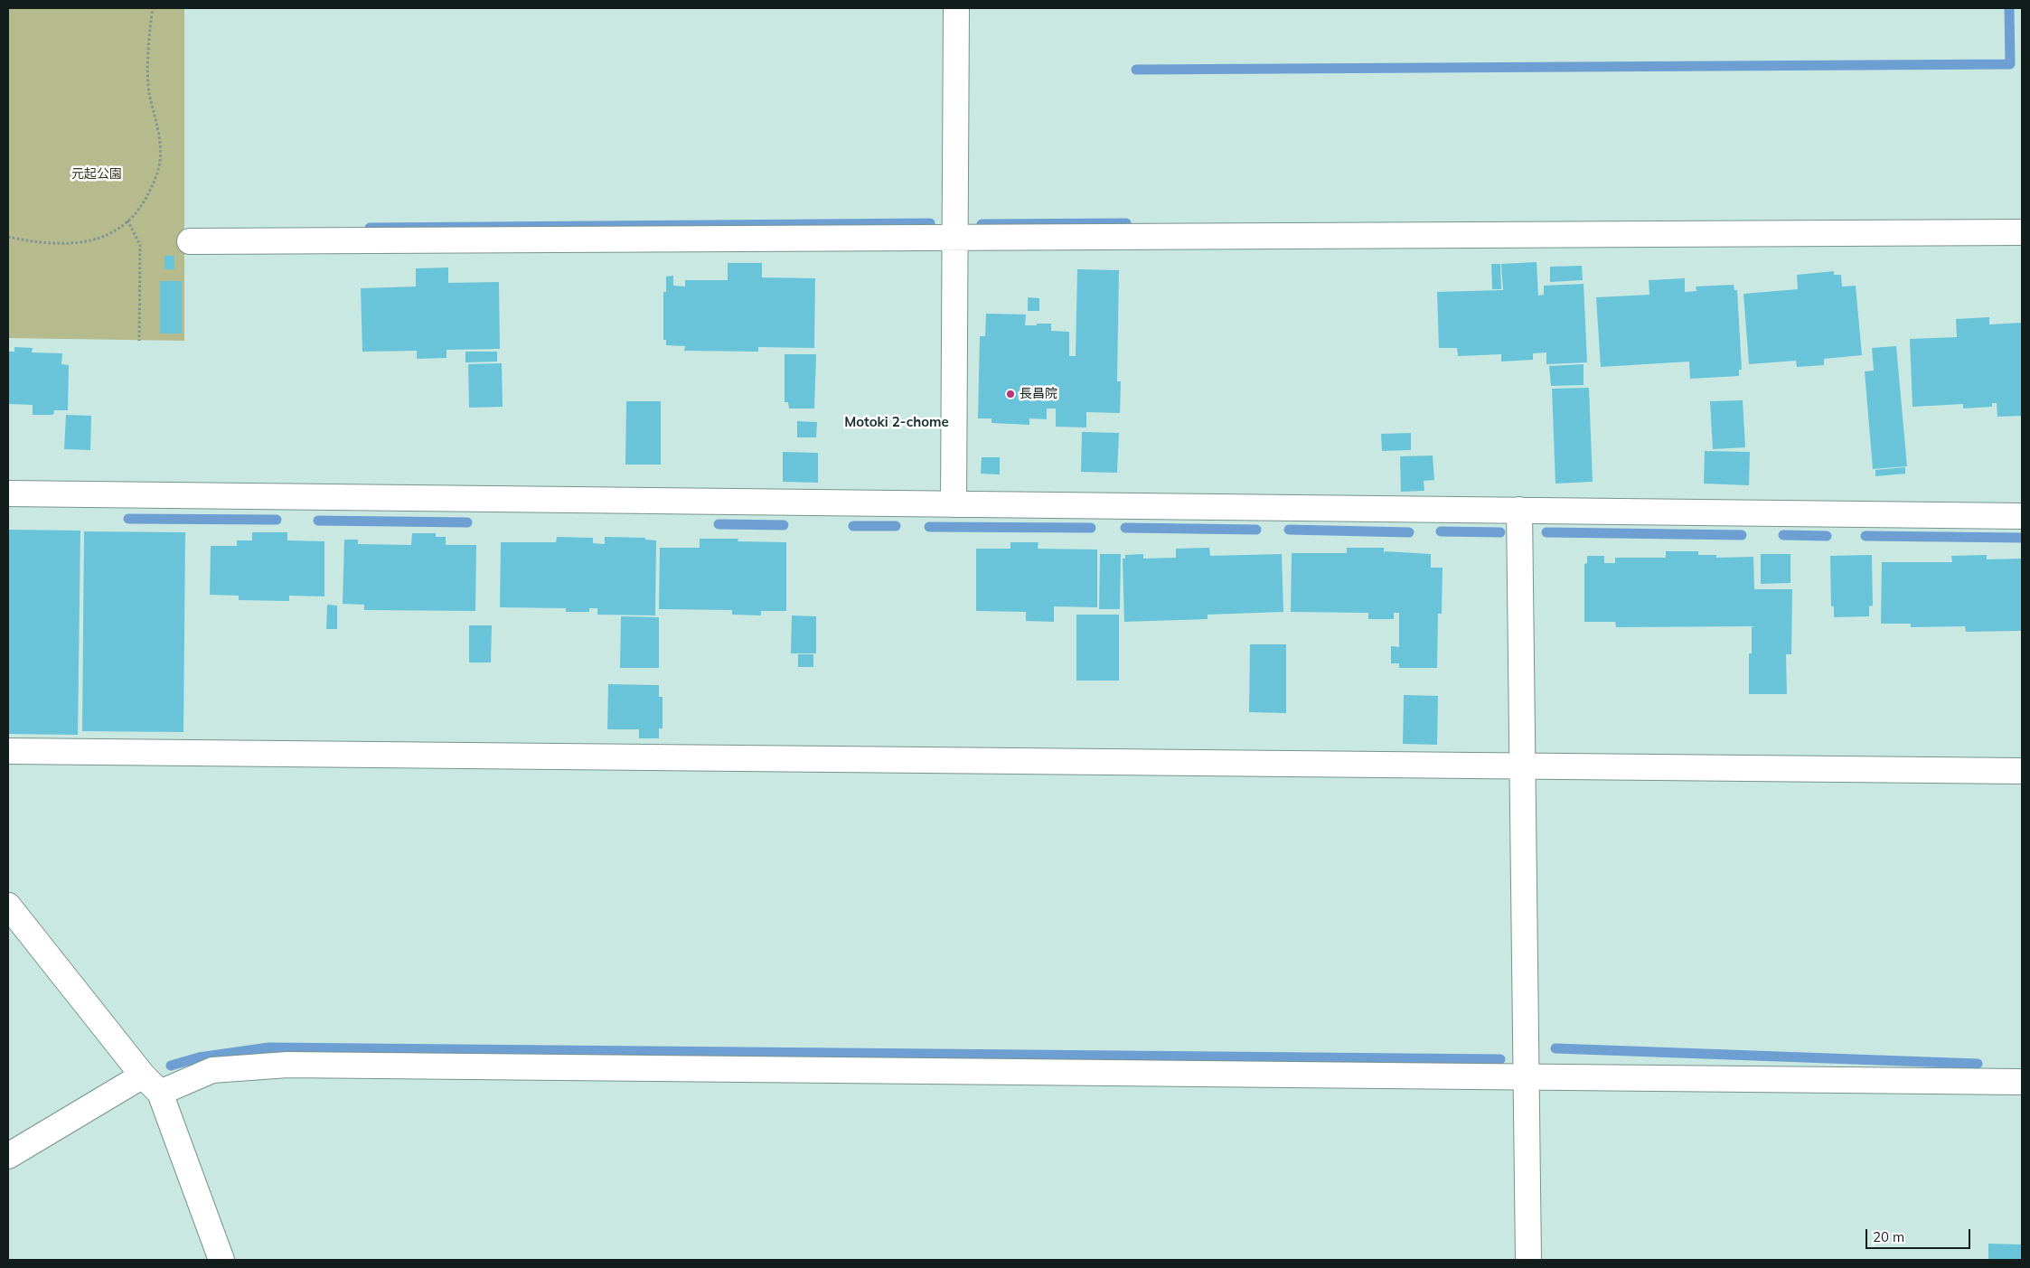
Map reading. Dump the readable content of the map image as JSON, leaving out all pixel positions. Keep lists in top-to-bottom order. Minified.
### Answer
{"districts":["Motoki 2-chome"],"parks":["元起公園"],"places":["長昌院"],"scale_bar":"20 m"}
